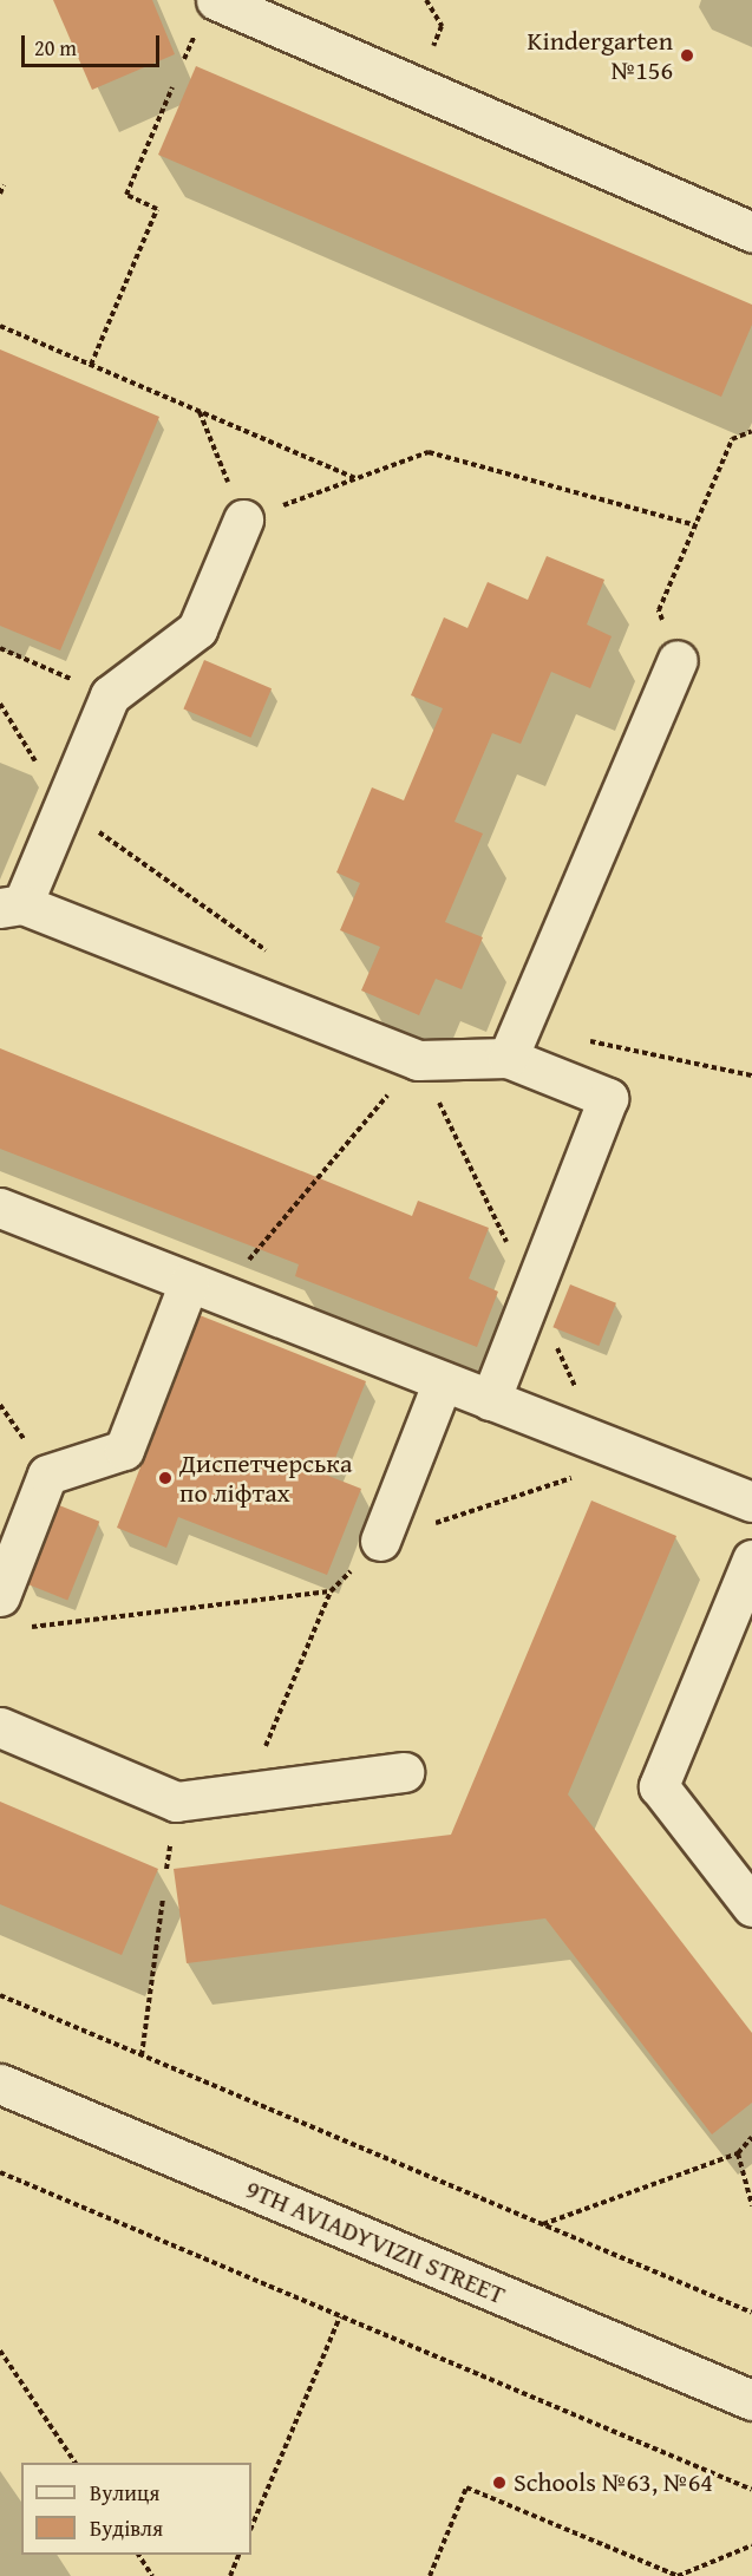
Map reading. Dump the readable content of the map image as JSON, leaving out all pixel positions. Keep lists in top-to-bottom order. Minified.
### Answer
{"streets":{"street":["9TH AVIADYVIZII STREET"]},"places":["Kindergarten №156","Диспетчерська по ліфтах","Schools №63, №64"],"legend":["Вулиця","Будівля"],"scale_bar":"20 m"}
